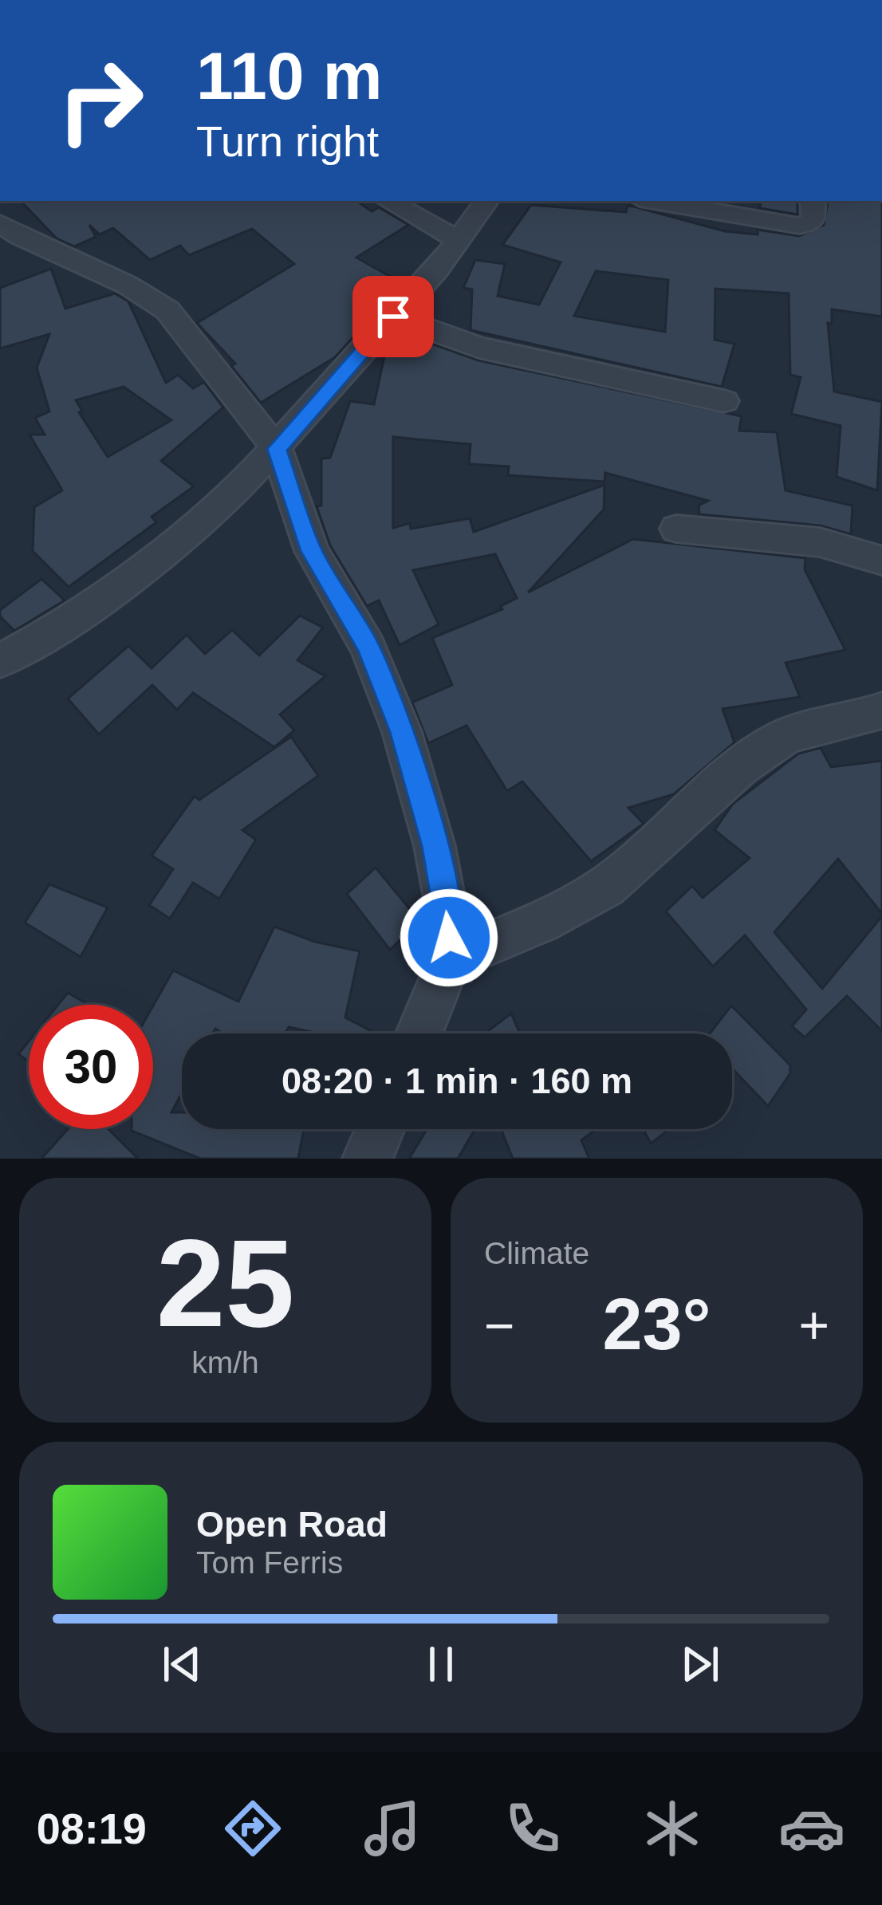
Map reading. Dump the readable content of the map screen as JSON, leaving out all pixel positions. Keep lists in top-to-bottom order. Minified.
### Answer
{"page":{"turn":["110 m","Turn right"],"limit":"30","trip":"08:20 · 1 min · 160 m","tile":[["25","km/h"],"Climate"],"heat":["−","23°","+"],"song":["Open Road","Tom Ferris"],"tabs":"08:19"}}
